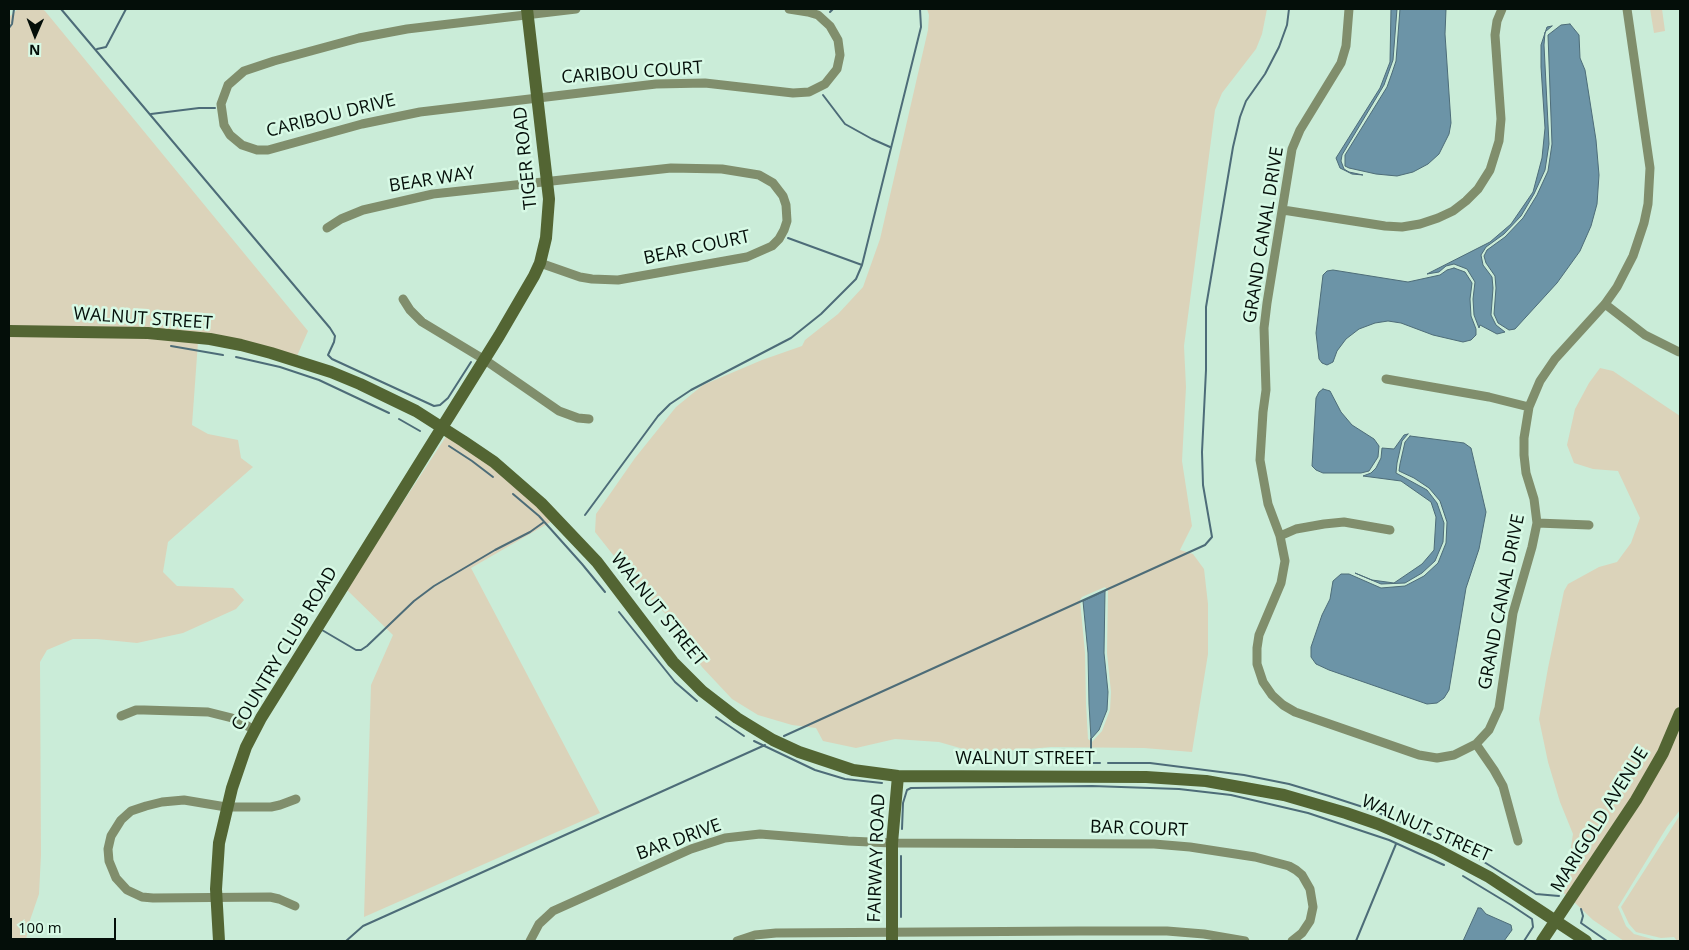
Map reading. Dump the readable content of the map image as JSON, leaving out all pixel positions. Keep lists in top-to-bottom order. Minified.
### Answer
{"streets":{"street":["CARIBOU COURT","CARIBOU DRIVE","TIGER ROAD","BEAR WAY","GRAND CANAL DRIVE","BEAR COURT","WALNUT STREET","COUNTRY CLUB ROAD","MARIGOLD AVENUE","BAR COURT","BAR DRIVE","FAIRWAY ROAD"]},"crossings":[["CARIBOU COURT","CARIBOU DRIVE"],["CARIBOU COURT","TIGER ROAD"],["CARIBOU DRIVE","TIGER ROAD"],["TIGER ROAD","BEAR WAY"],["TIGER ROAD","BEAR COURT"],["TIGER ROAD","WALNUT STREET"],["TIGER ROAD","COUNTRY CLUB ROAD"],["BEAR WAY","BEAR COURT"],["WALNUT STREET","COUNTRY CLUB ROAD"],["WALNUT STREET","MARIGOLD AVENUE"],["WALNUT STREET","FAIRWAY ROAD"],["BAR COURT","BAR DRIVE"],["BAR COURT","FAIRWAY ROAD"],["BAR DRIVE","FAIRWAY ROAD"]],"scale_bar":"100 m","north":"bottom"}
